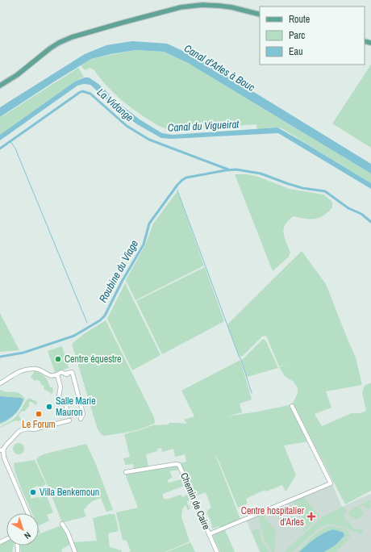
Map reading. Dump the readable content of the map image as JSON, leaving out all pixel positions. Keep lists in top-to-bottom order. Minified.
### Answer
{"streets":{"street":["Chemin de Caire"]},"water":["Canal d'Arles à Bouc","La Vidange","Canal du Vigueirat","Roubine du Viage"],"places":{"other":["Centre équestre","Salle Marie Mauron","Le Forum","Villa Benkemoun"],"health":["Centre hospitalier d'Arles"]},"legend":["Route","Parc","Eau"],"north":"bottom right"}
